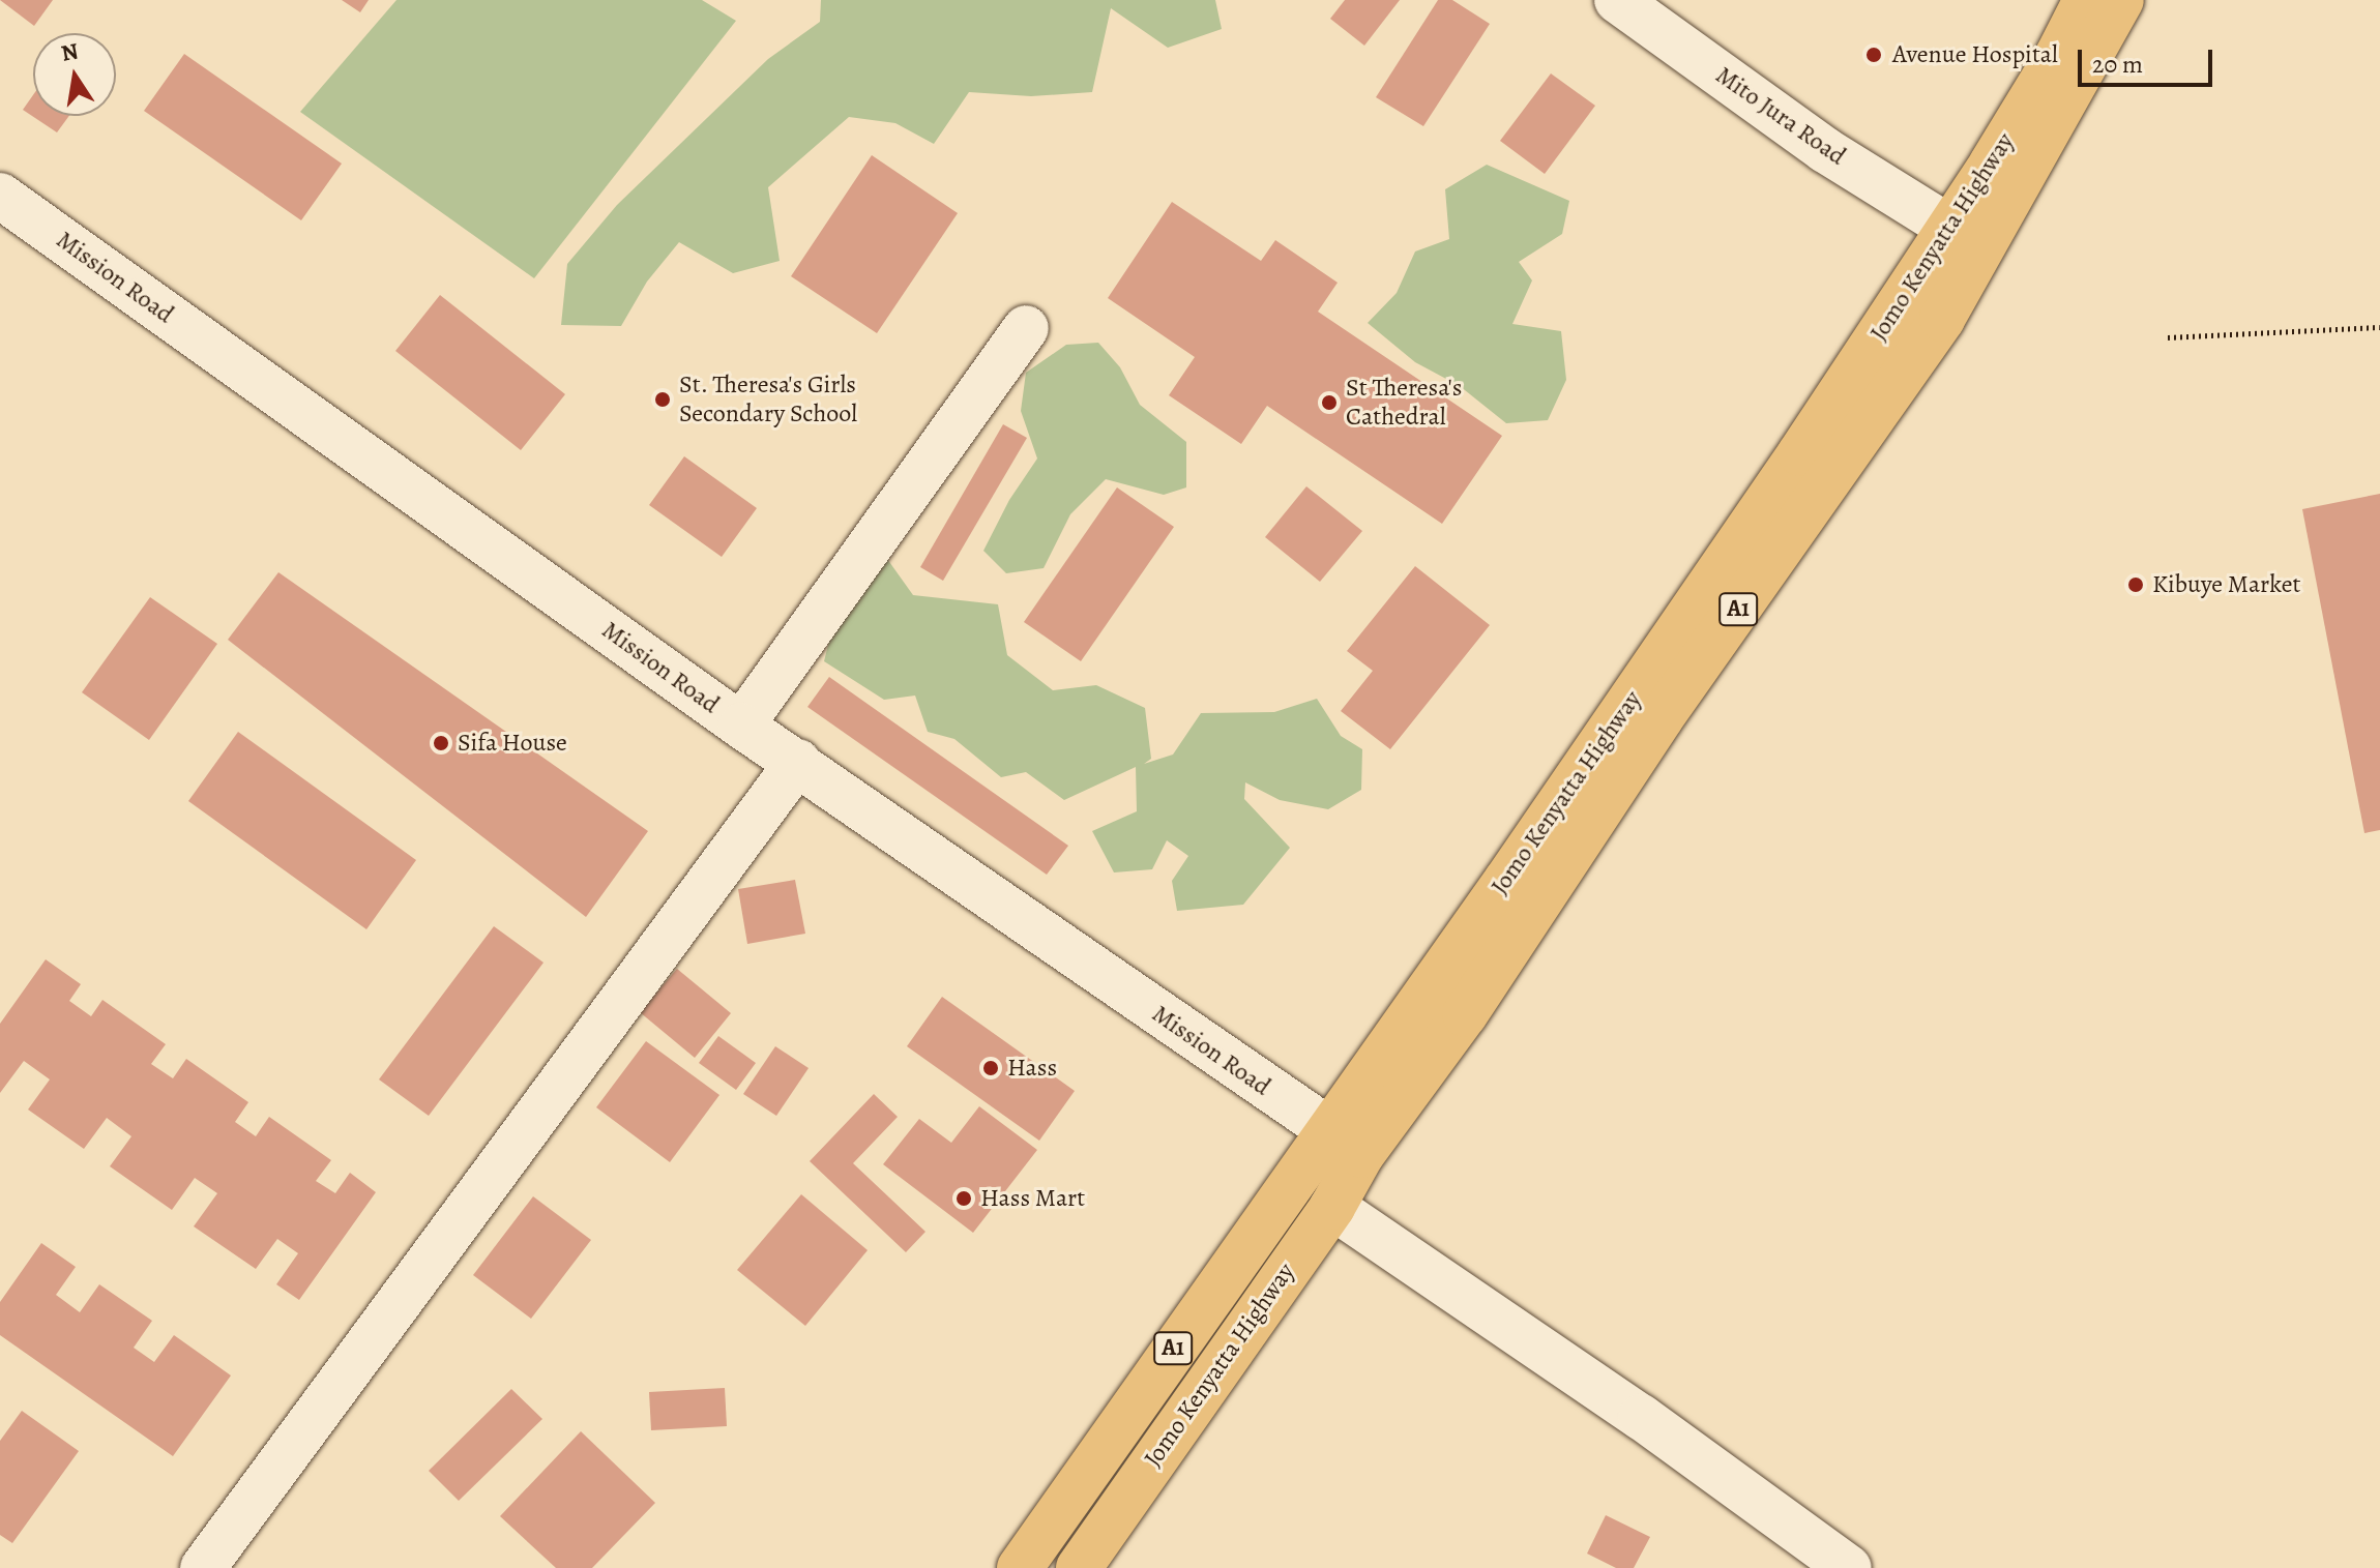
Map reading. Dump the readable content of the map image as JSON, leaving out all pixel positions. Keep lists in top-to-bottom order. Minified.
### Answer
{"streets":{"highway":["Jomo Kenyatta Highway","A1"],"street":["Mito Jura Road","Mission Road"]},"crossings":[["Mito Jura Road","Jomo Kenyatta Highway"],["Jomo Kenyatta Highway","Mission Road"]],"places":["Avenue Hospital","St. Theresa's Girls Secondary School","St Theresa's Cathedral","Kibuye Market","Sifa House","Hass","Hass Mart"],"scale_bar":"20 m","north":"top"}
